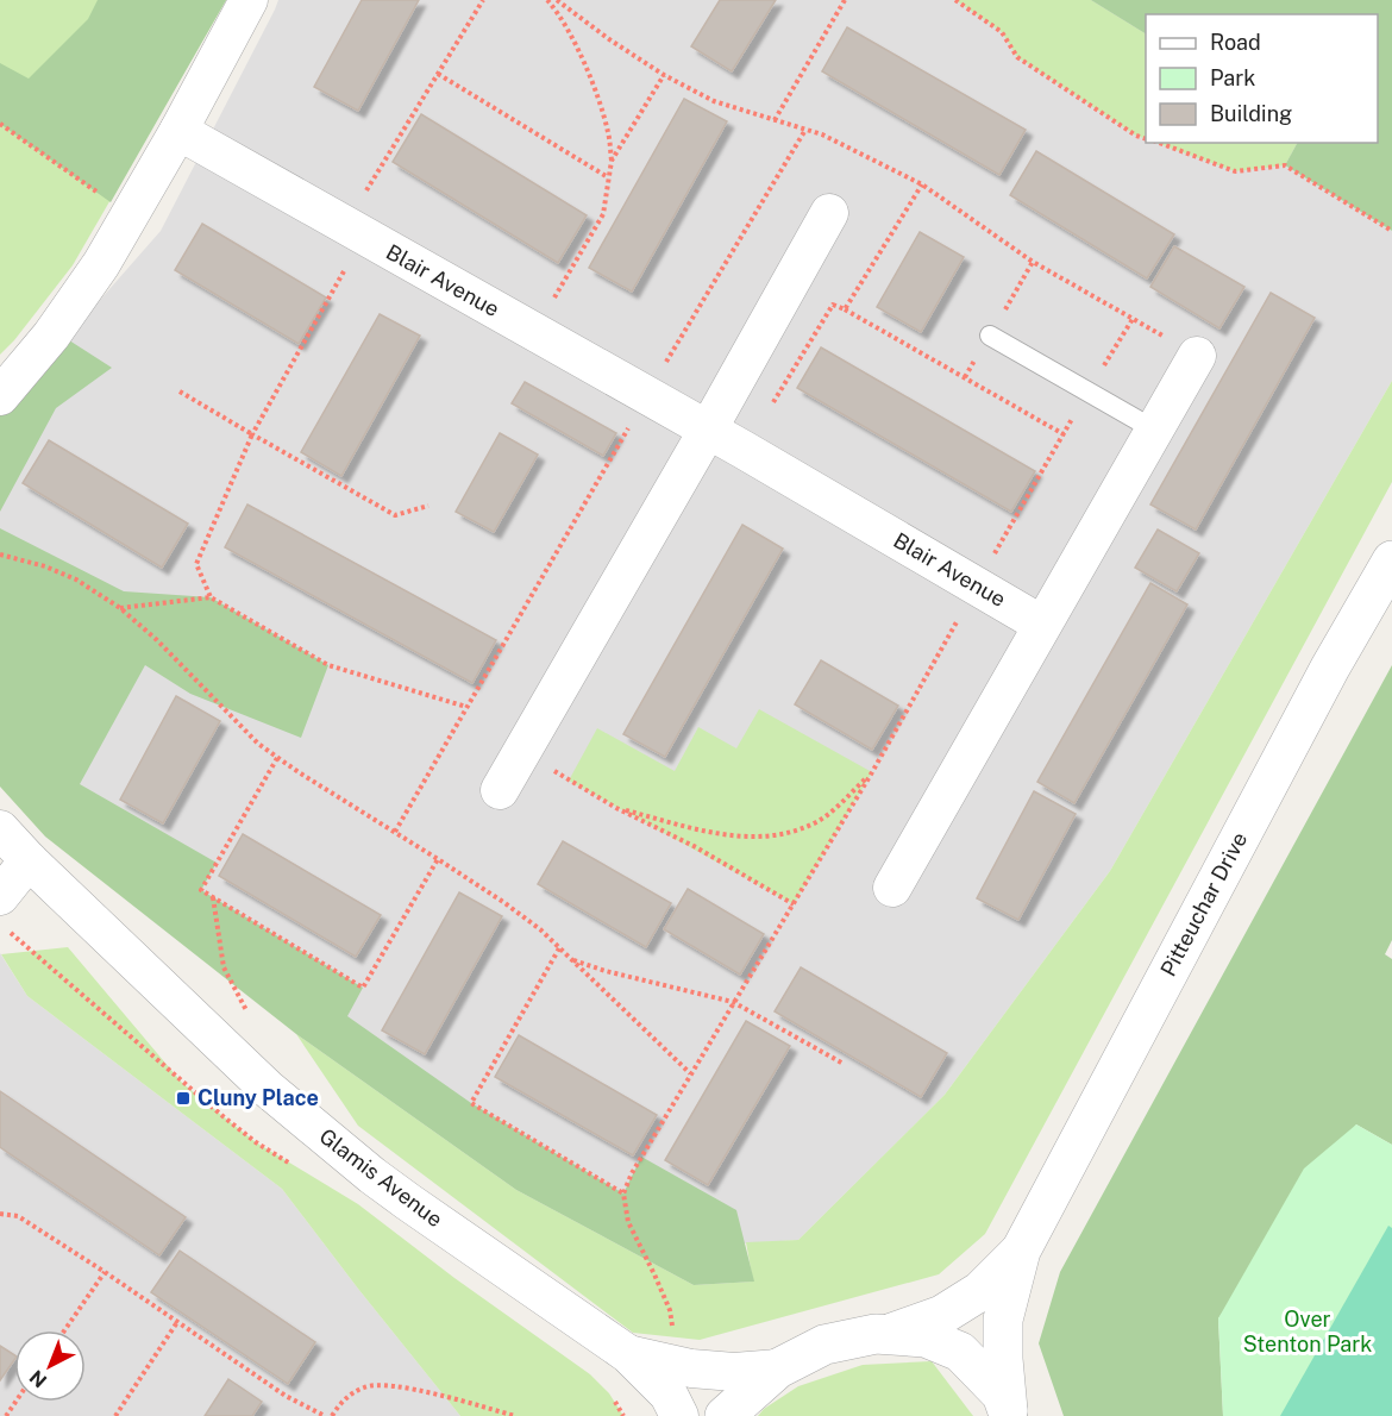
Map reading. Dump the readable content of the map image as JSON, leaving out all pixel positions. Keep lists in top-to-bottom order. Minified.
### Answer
{"streets":{"street":["Blair Avenue","Pitteuchar Drive","Glamis Avenue"]},"parks":["Over Stenton Park"],"places":{"transit":["Cluny Place"]},"legend":["Road","Park","Building"],"north":"bottom left"}
